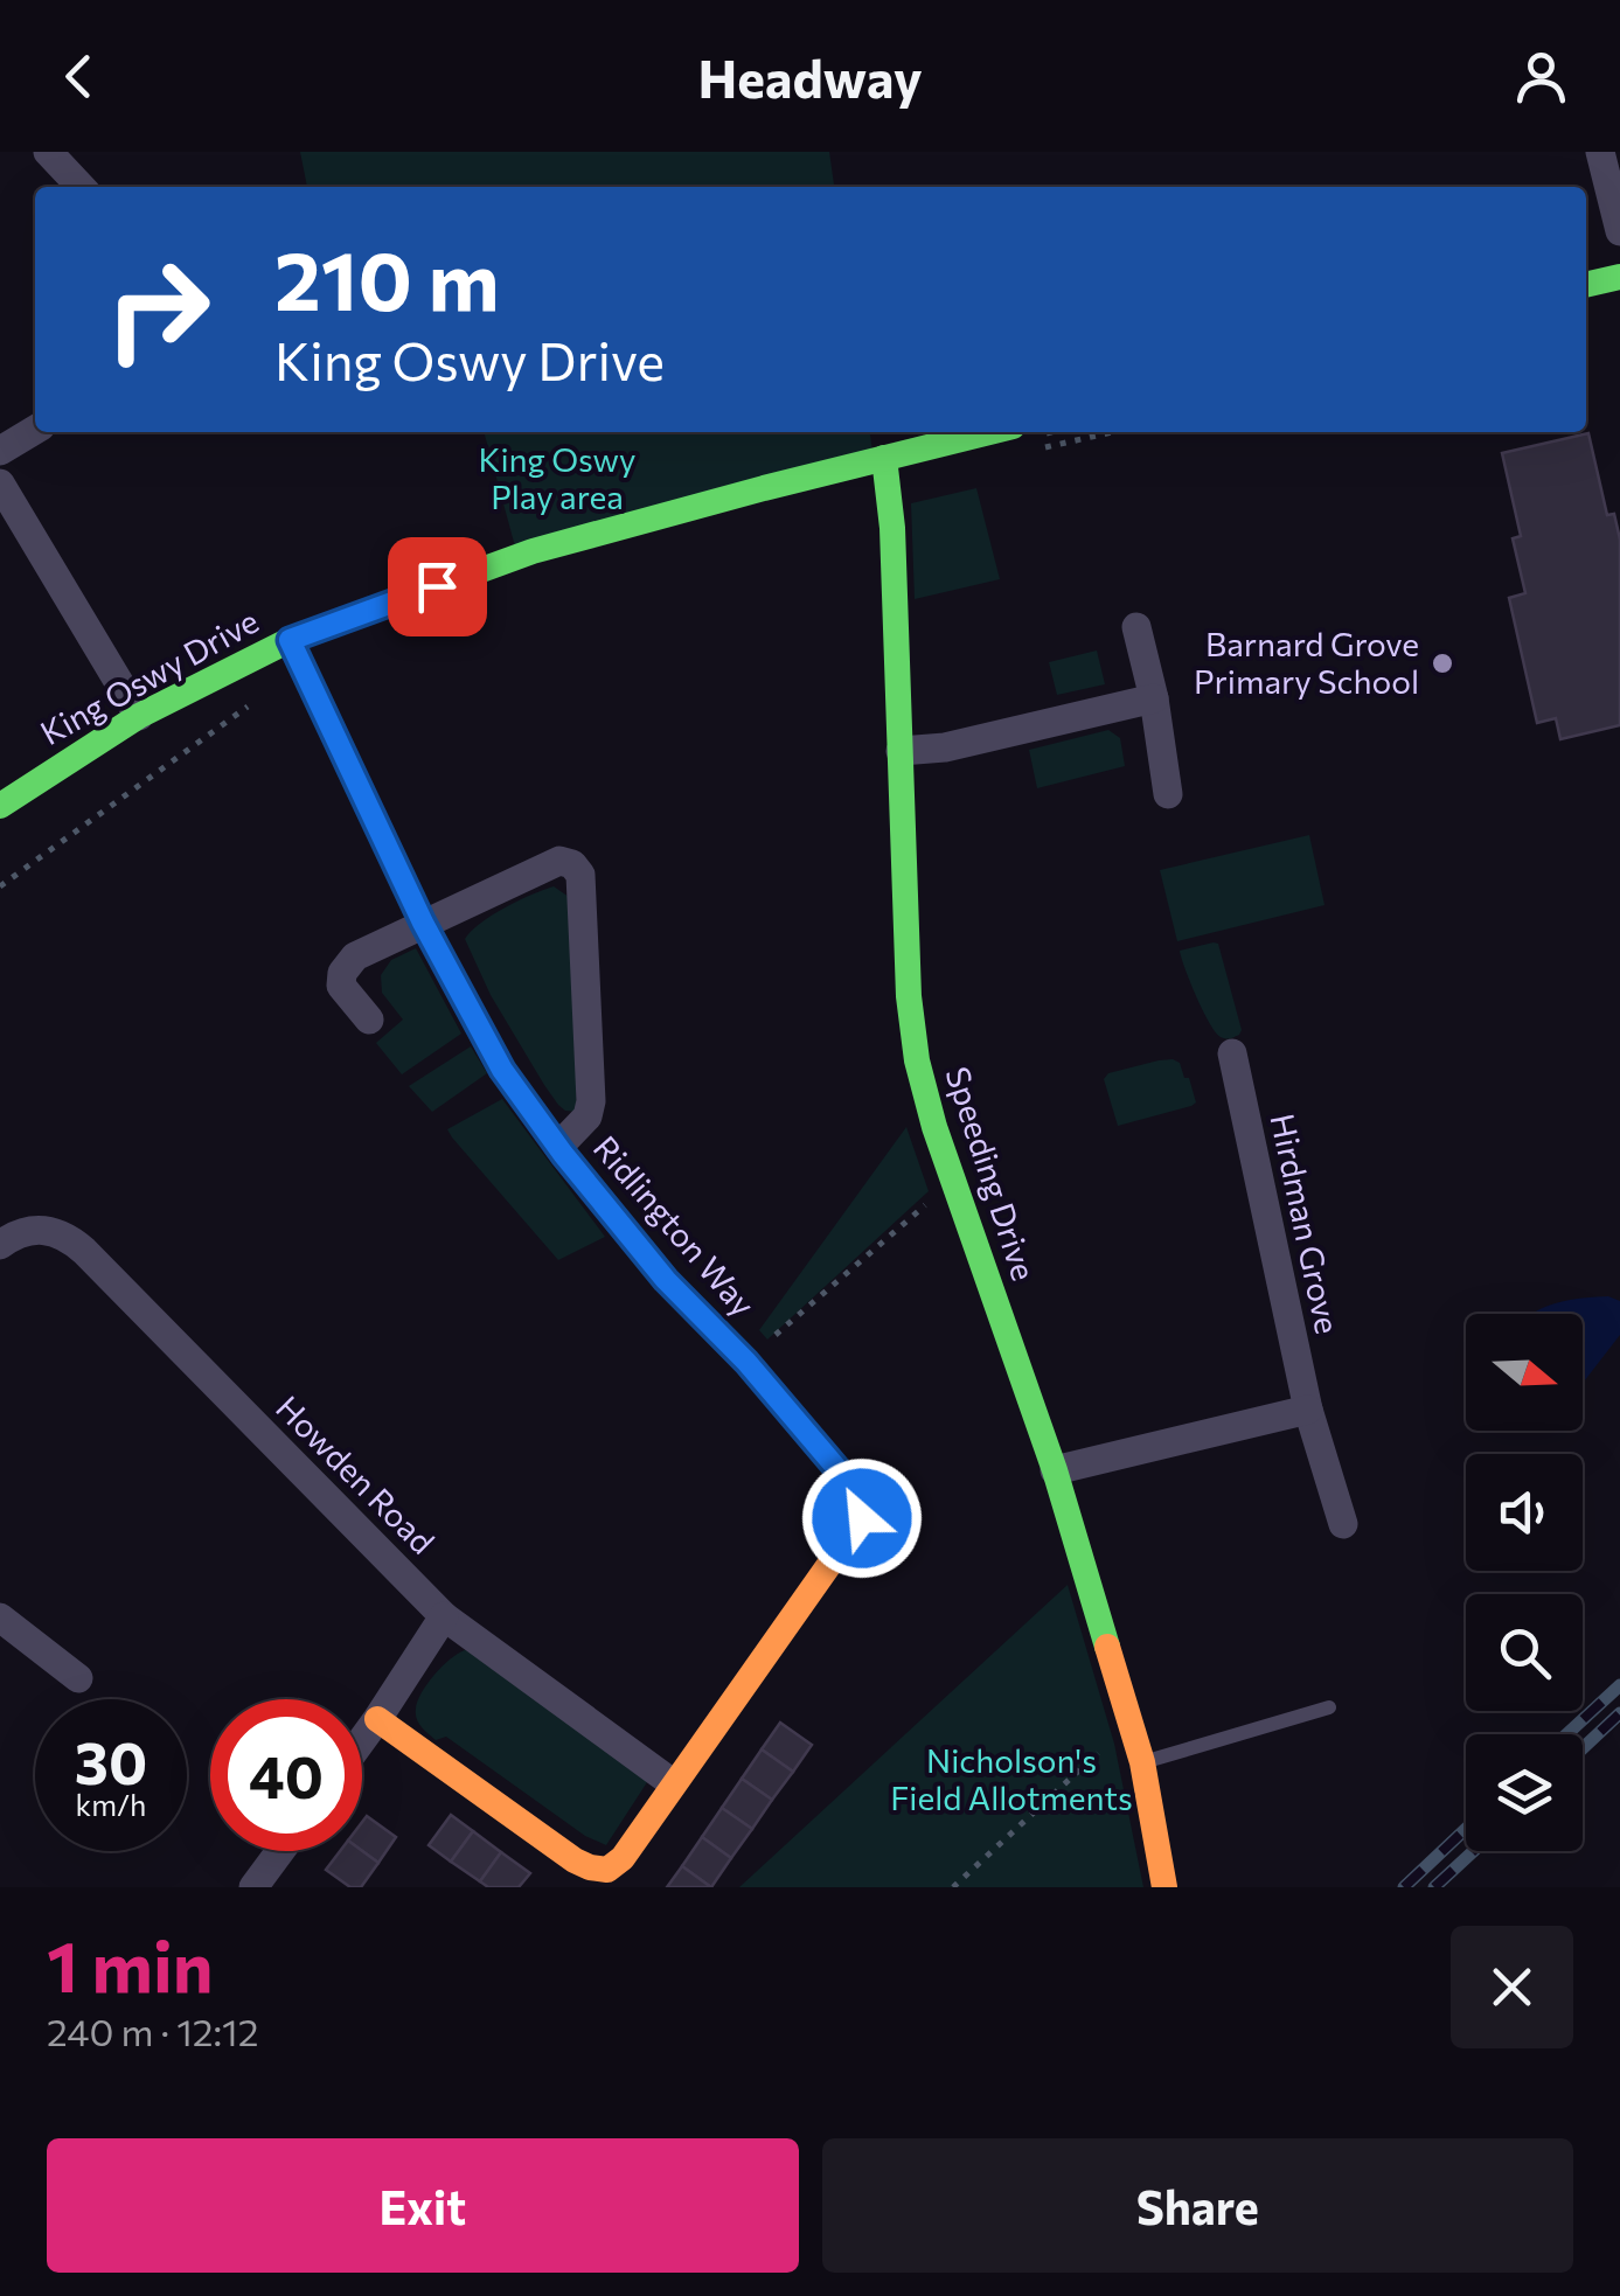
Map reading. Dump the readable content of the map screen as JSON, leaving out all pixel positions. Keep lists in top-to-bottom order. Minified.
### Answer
{"streets":{"street":["King Oswy Drive","Speeding Drive","Hirdman Grove","Ridlington Way","Howden Road"]},"crossings":[["King Oswy Drive","Speeding Drive"],["King Oswy Drive","Ridlington Way"],["Ridlington Way","Howden Road"]],"parks":["King Oswy Play area","Nicholson's Field Allotments"],"places":["Barnard Grove Primary School"],"north":"right","page":{"header":"Headway","turn":["210 m","King Oswy Drive"],"speed":"30 km/h","limit":"40","heading":["1 min","240 m · 12:12"],"buttons":["Exit","Share"]}}
